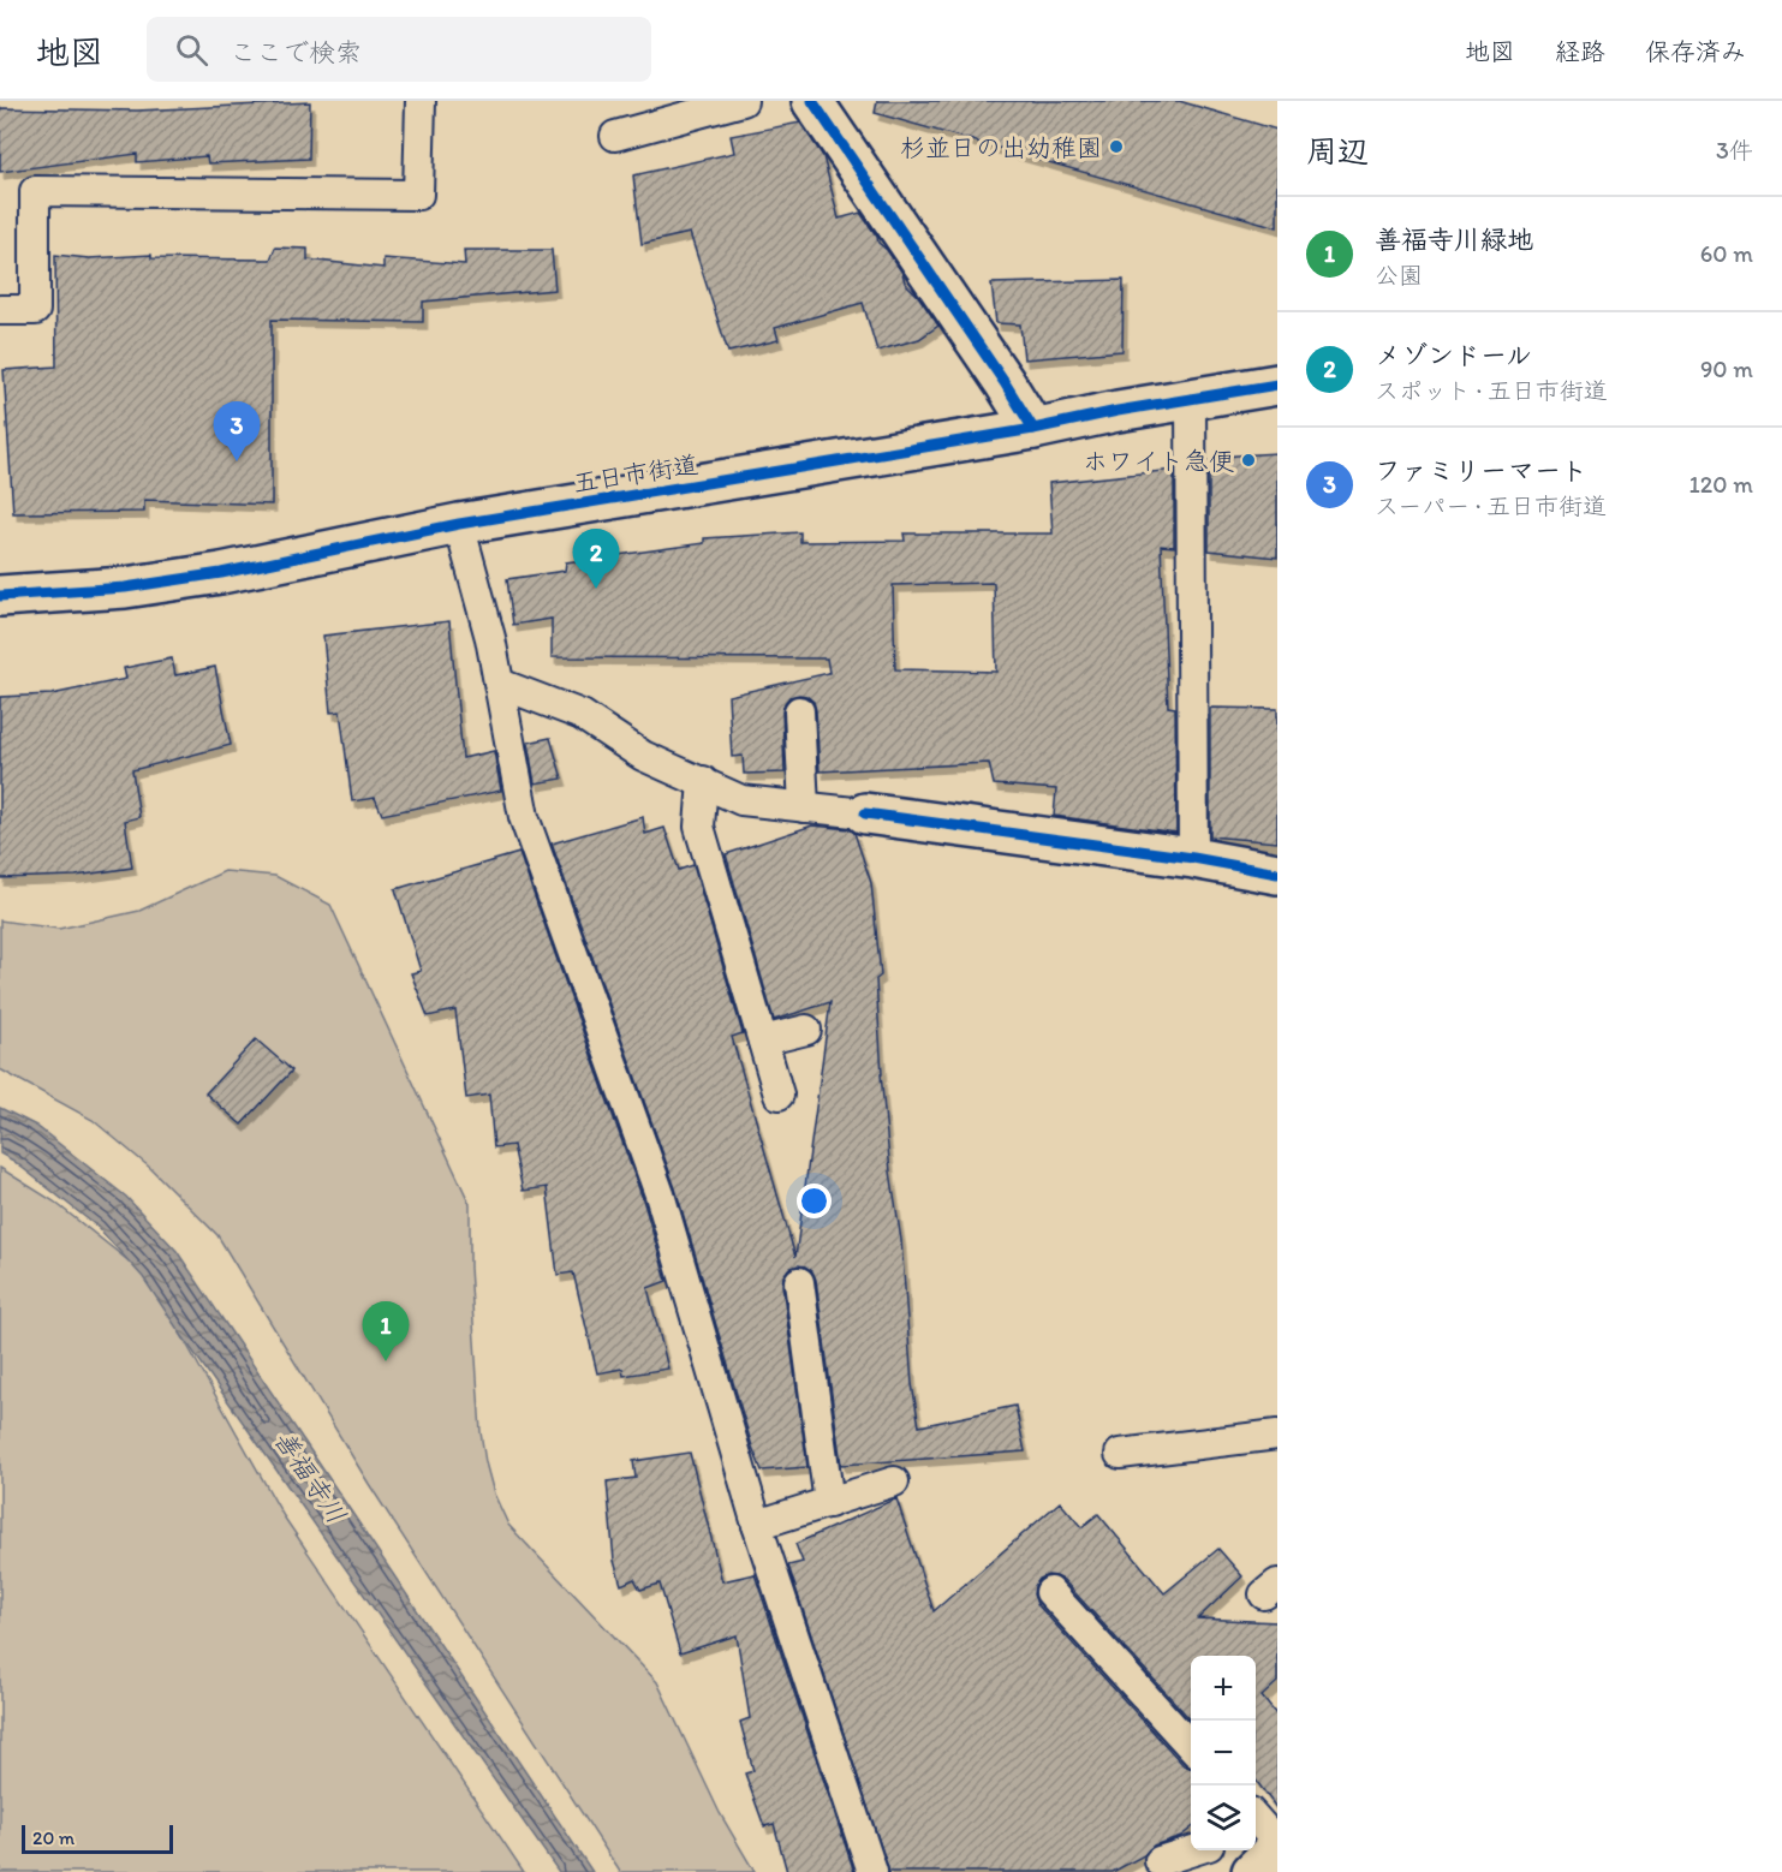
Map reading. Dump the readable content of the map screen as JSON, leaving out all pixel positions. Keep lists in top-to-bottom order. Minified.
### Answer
{"streets":{"main road":["五日市街道"]},"water":["善福寺川"],"places":["杉並日の出幼稚園","ホワイト急便"],"scale_bar":"20 m","page":{"header":"地図","search":"ここで検索","nav":["地図","経路","保存済み"],"heading":["周辺","3件"],"list":[{"mark":"1","name":"善福寺川緑地","note":"公園","value":"60 m"},{"mark":"2","name":"メゾンドール","note":"スポット · 五日市街道","value":"90 m"},{"mark":"3","name":"ファミリーマート","note":"スーパー · 五日市街道","value":"120 m"}],"pins":["3","2","1"],"map_buttons":["+","−"],"scale":"20 m"}}
